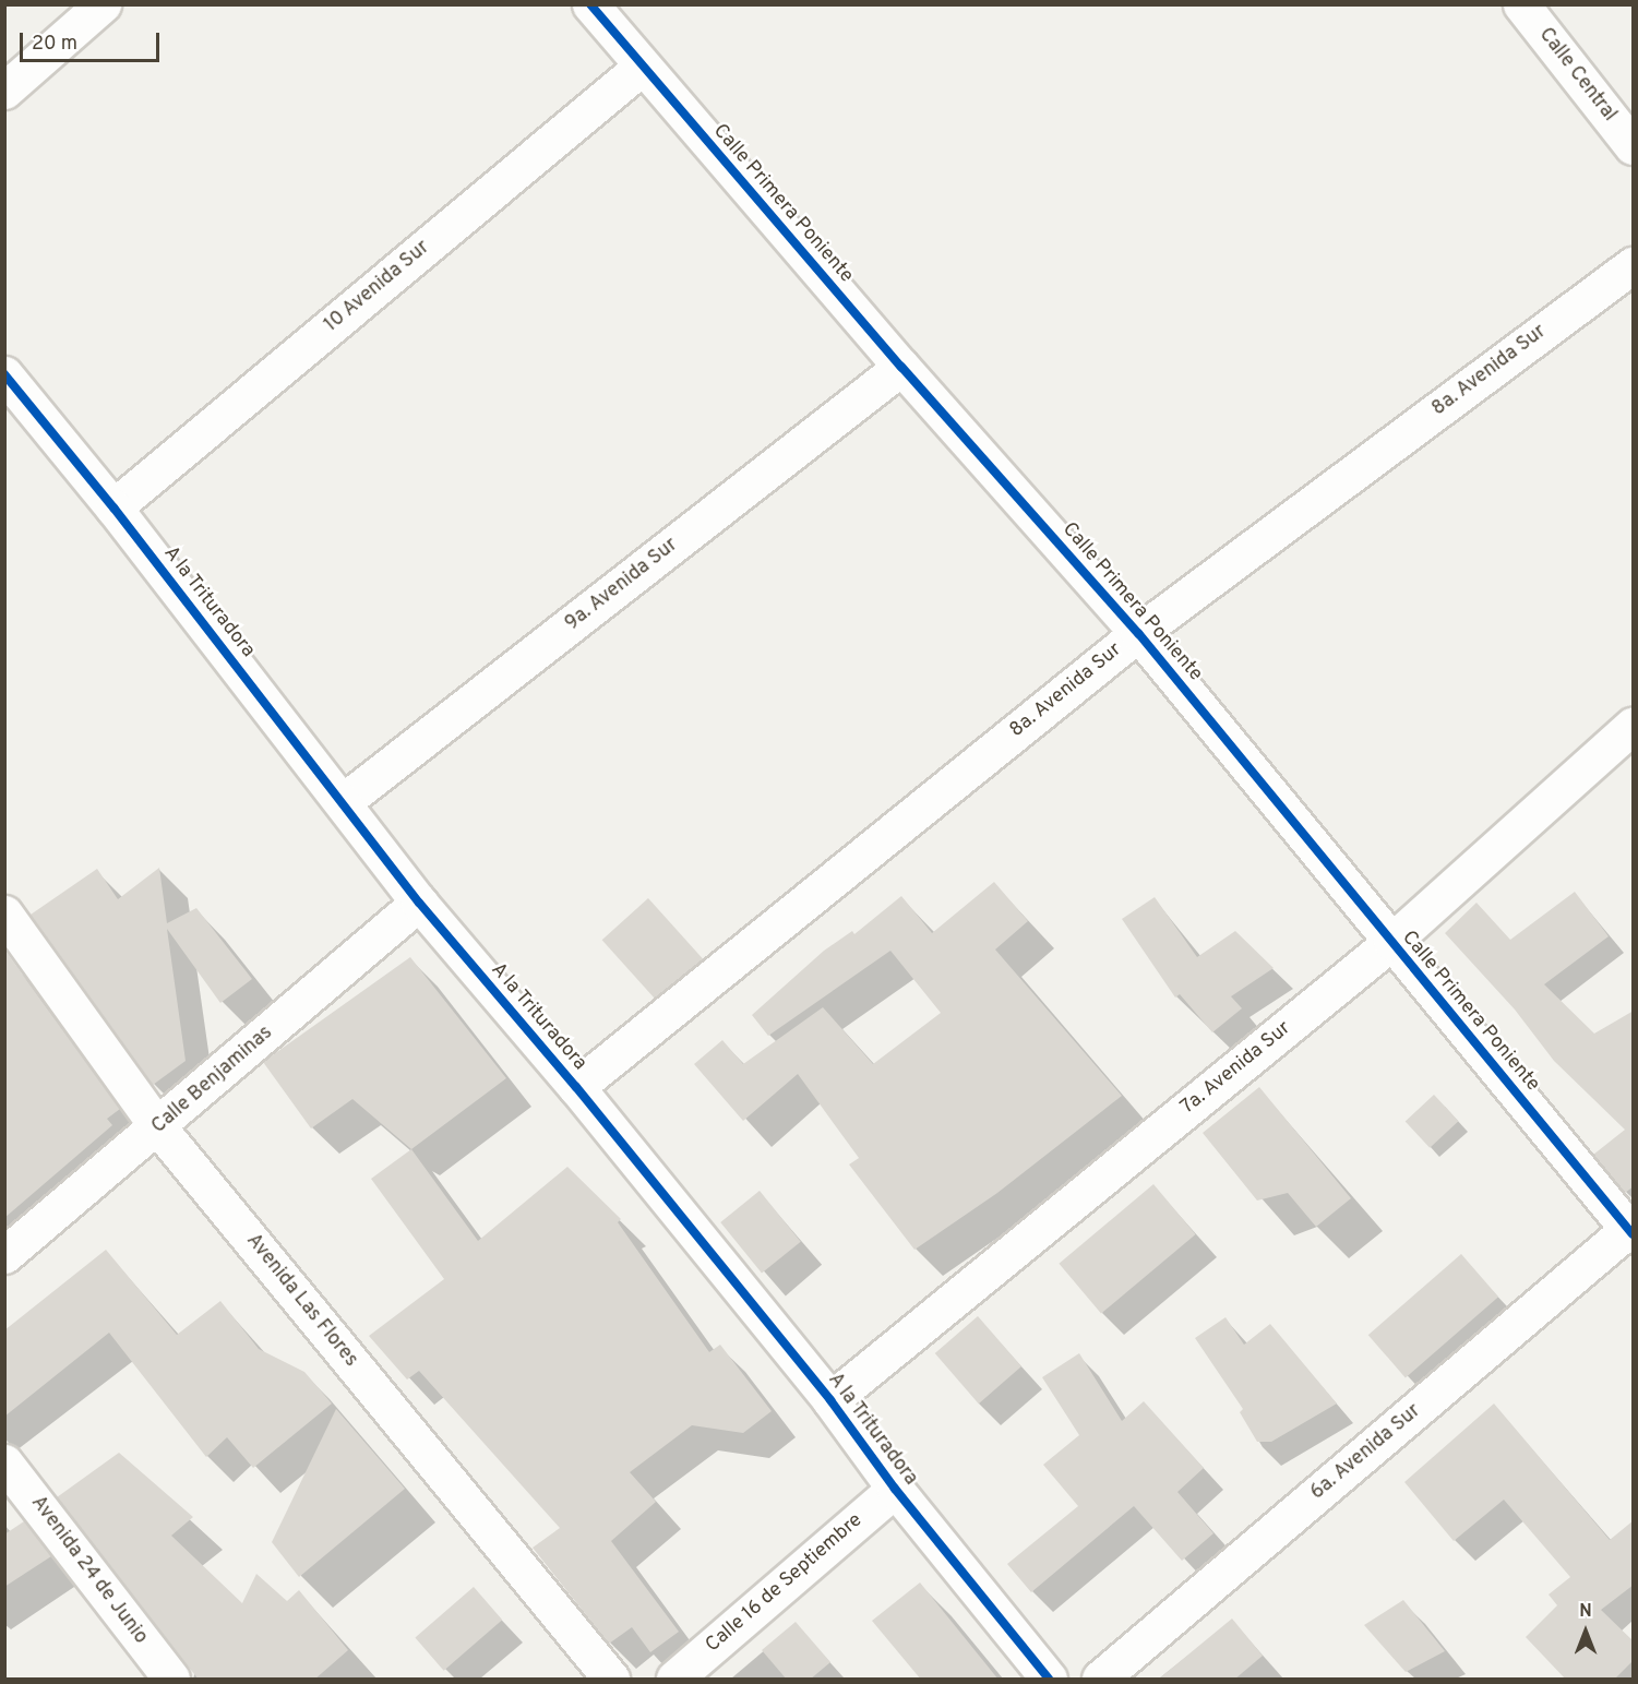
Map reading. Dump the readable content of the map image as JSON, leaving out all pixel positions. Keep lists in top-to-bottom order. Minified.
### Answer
{"streets":{"street":["Calle Central","Calle Primera Poniente","10 Avenida Sur","8a. Avenida Sur","9a. Avenida Sur","A la Trituradora","7a. Avenida Sur","Calle Benjaminas","Avenida Las Flores","6a. Avenida Sur","Avenida 24 de Junio","Calle 16 de Septiembre"]},"crossings":[["Calle Primera Poniente","10 Avenida Sur"],["Calle Primera Poniente","8a. Avenida Sur"],["Calle Primera Poniente","9a. Avenida Sur"],["Calle Primera Poniente","7a. Avenida Sur"],["Calle Primera Poniente","6a. Avenida Sur"],["10 Avenida Sur","A la Trituradora"],["8a. Avenida Sur","A la Trituradora"],["9a. Avenida Sur","A la Trituradora"],["A la Trituradora","7a. Avenida Sur"],["A la Trituradora","Calle Benjaminas"],["A la Trituradora","Calle 16 de Septiembre"],["Calle Benjaminas","Avenida Las Flores"]],"scale_bar":"20 m","north":"top"}
